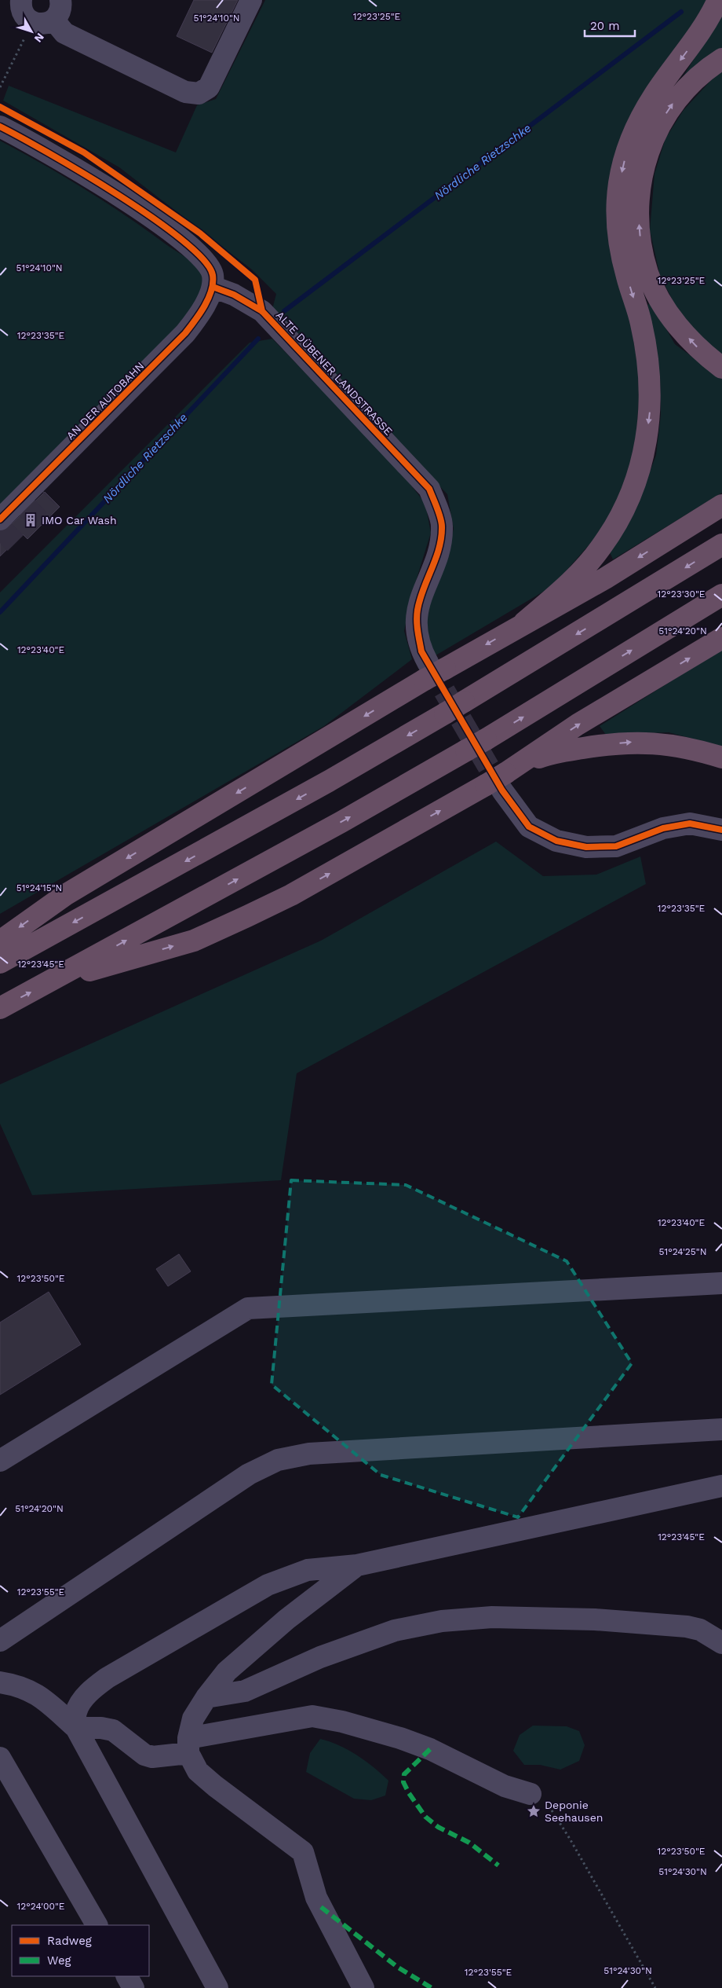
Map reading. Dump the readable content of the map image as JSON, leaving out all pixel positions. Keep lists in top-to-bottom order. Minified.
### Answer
{"streets":{"street":["ALTE DÜBENER LANDSTRASSE","AN DER AUTOBAHN"]},"crossings":[["ALTE DÜBENER LANDSTRASSE","AN DER AUTOBAHN"]],"water":["Nördliche Rietzschke"],"places":{"building":["IMO Car Wash"],"place":["Deponie Seehausen"]},"legend":["Radweg","Weg"],"scale_bar":"20 m","north":"bottom right","coordinates":["12°23'25\"E","51°24'10\"N","12°23'35\"E","12°23'30\"E","51°24'20\"N","12°23'40\"E","51°24'15\"N","12°23'45\"E","51°24'25\"N","12°23'50\"E","12°23'55\"E","51°24'30\"N","12°24'00\"E"]}
